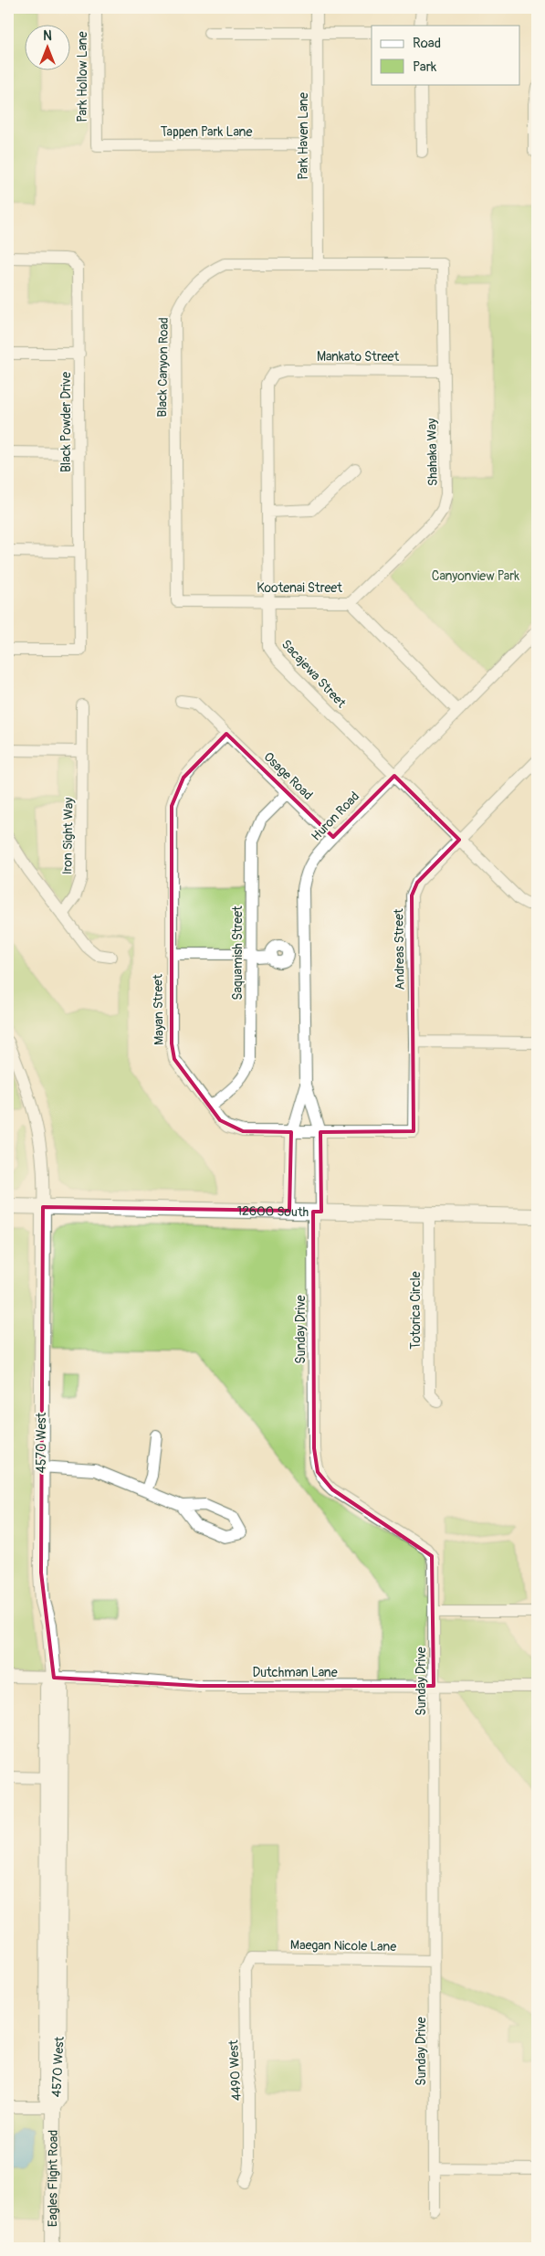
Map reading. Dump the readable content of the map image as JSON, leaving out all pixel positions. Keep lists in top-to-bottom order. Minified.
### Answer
{"streets":{"main road":["12600 South","4570 West","Eagles Flight Road"],"street":["Park Hollow Lane","Tappen Park Lane","Park Haven Lane","Mankato Street","Black Canyon Road","Black Powder Drive","Shahaka Way","Kootenai Street","Sacajewa Street","Osage Road","Huron Road","Iron Sight Way","Andreas Street","Saquamish Street","Mayan Street","Totorica Circle","Sunday Drive","Dutchman Lane","Maegan Nicole Lane","4490 West"]},"crossings":[["Park Hollow Lane","Tappen Park Lane"],["Tappen Park Lane","Park Haven Lane"],["Park Haven Lane","Black Canyon Road"],["Mankato Street","Shahaka Way"],["Mankato Street","Sacajewa Street"],["Black Canyon Road","Shahaka Way"],["Black Canyon Road","Kootenai Street"],["Shahaka Way","Kootenai Street"],["Kootenai Street","Sacajewa Street"],["Kootenai Street","Huron Road"],["Sacajewa Street","Huron Road"],["Sacajewa Street","Andreas Street"],["Osage Road","Huron Road"],["Osage Road","Saquamish Street"],["Osage Road","Mayan Street"],["Huron Road","Mayan Street"],["Huron Road","12600 South"],["Huron Road","Sunday Drive"],["Andreas Street","Mayan Street"],["Saquamish Street","Mayan Street"],["12600 South","Totorica Circle"],["12600 South","Sunday Drive"],["12600 South","4570 West"],["Sunday Drive","Dutchman Lane"],["Sunday Drive","Maegan Nicole Lane"],["4570 West","Dutchman Lane"],["4570 West","Eagles Flight Road"],["Maegan Nicole Lane","4490 West"]],"parks":["Canyonview Park"],"legend":["Road","Park"],"north":"top"}
